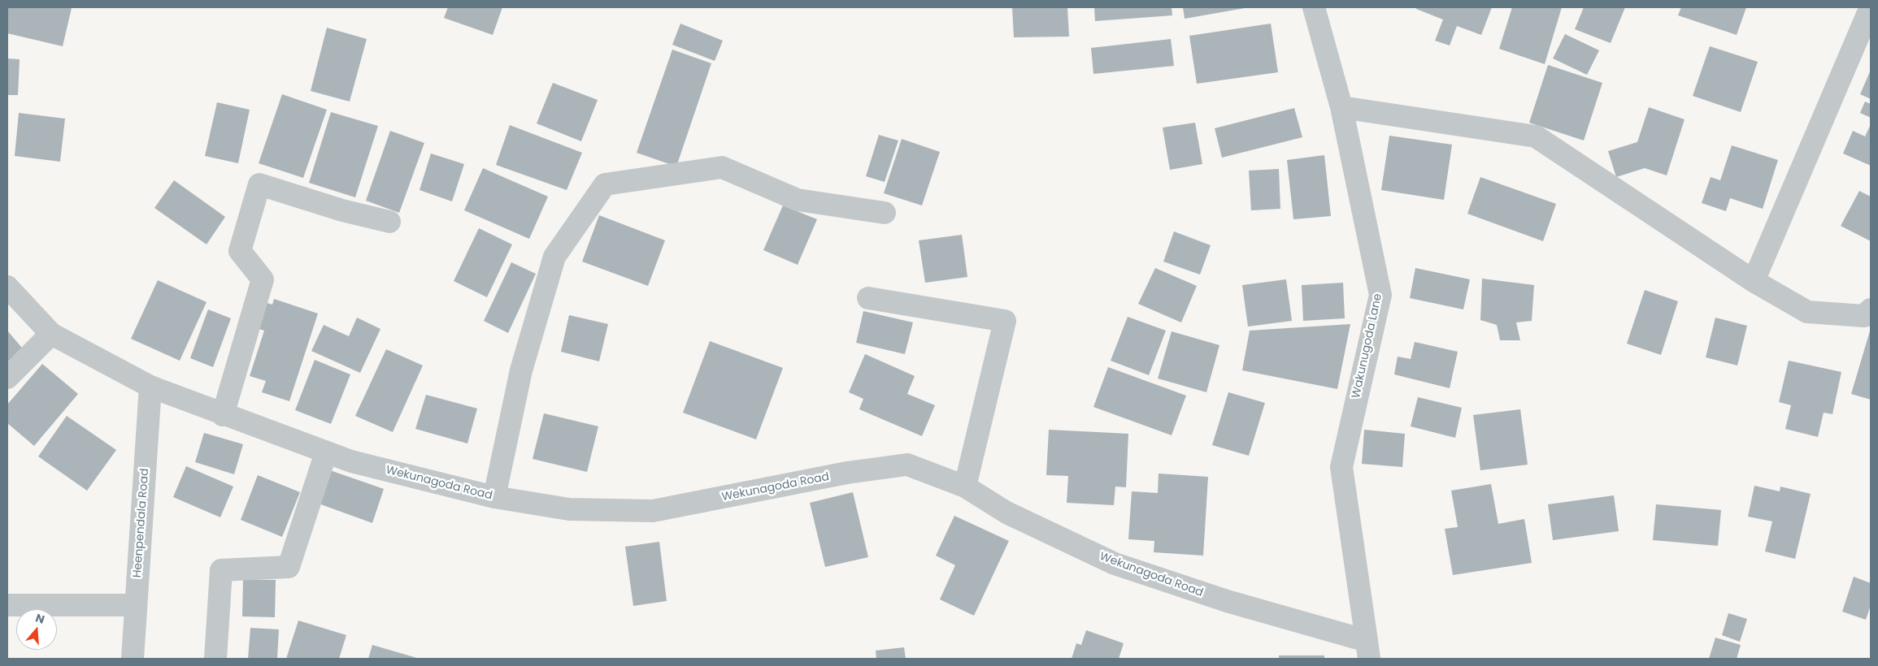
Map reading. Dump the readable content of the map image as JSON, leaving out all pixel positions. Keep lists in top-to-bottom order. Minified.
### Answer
{"streets":{"street":["Wakunugoda Lane","Wekunagoda Road","Heenpendala Road"]},"crossings":[["Wakunugoda Lane","Wekunagoda Road"],["Wekunagoda Road","Heenpendala Road"]],"north":"top"}
